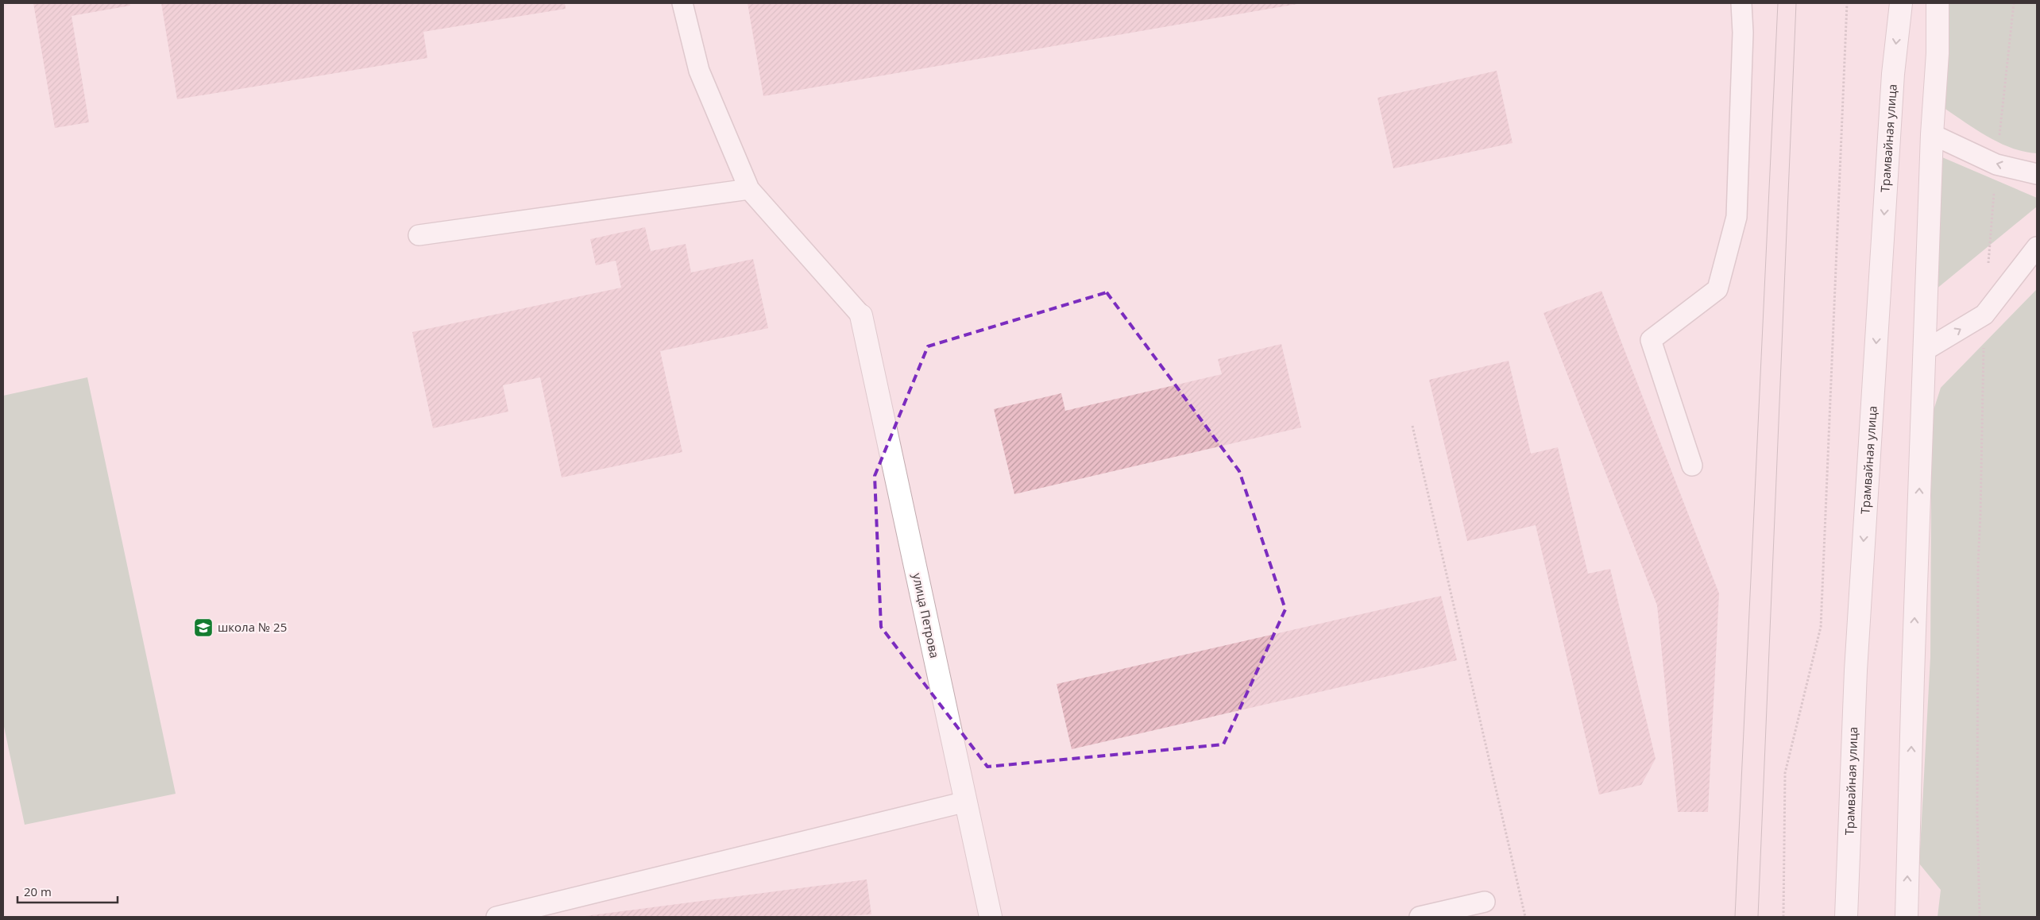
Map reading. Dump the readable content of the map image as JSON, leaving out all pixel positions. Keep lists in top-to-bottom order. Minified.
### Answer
{"streets":{"main road":["Трамвайная улица","улица Петрова"]},"places":{"school or university":["школа № 25"]},"scale_bar":"20 m"}
